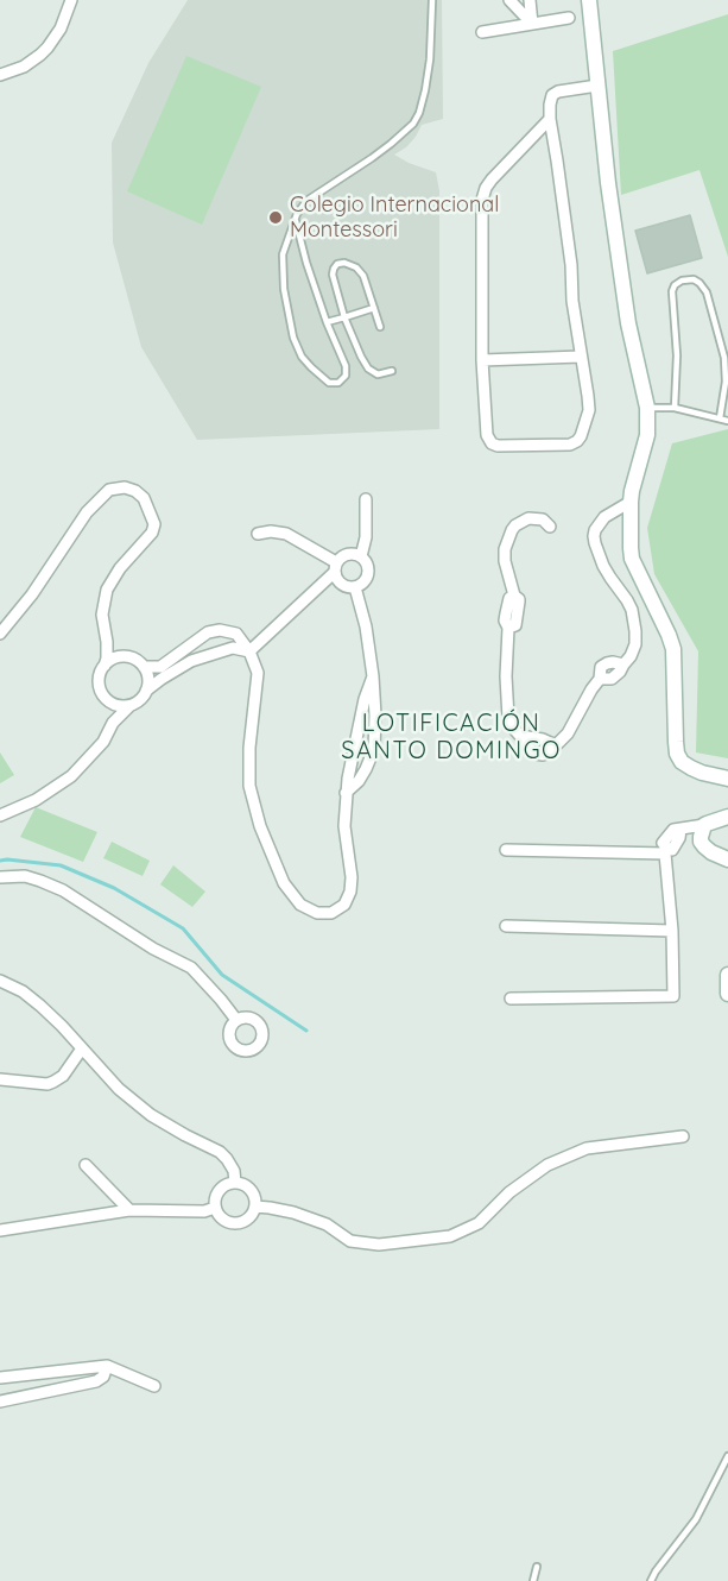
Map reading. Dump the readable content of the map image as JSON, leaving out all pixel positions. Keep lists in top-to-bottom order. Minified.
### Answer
{"districts":["LOTIFICACIÓN SANTO DOMINGO"],"places":["Colegio Internacional Montessori"]}
